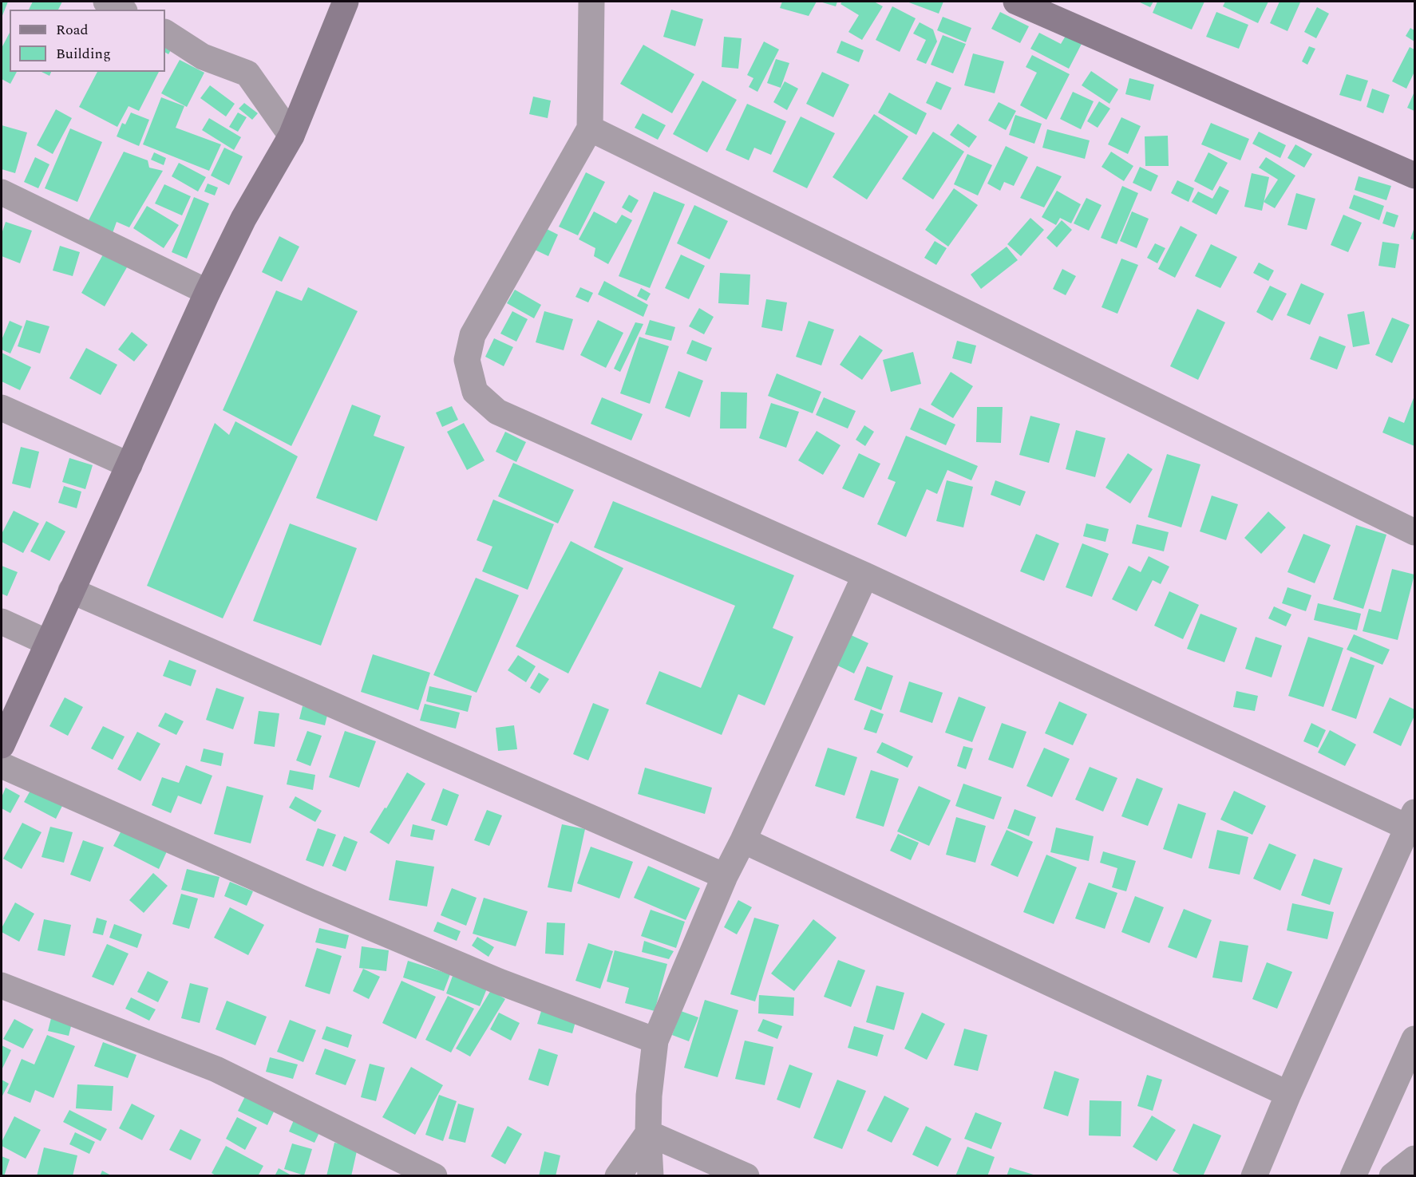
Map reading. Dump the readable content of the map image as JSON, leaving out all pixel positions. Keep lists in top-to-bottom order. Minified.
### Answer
{"legend":["Road","Building"]}
